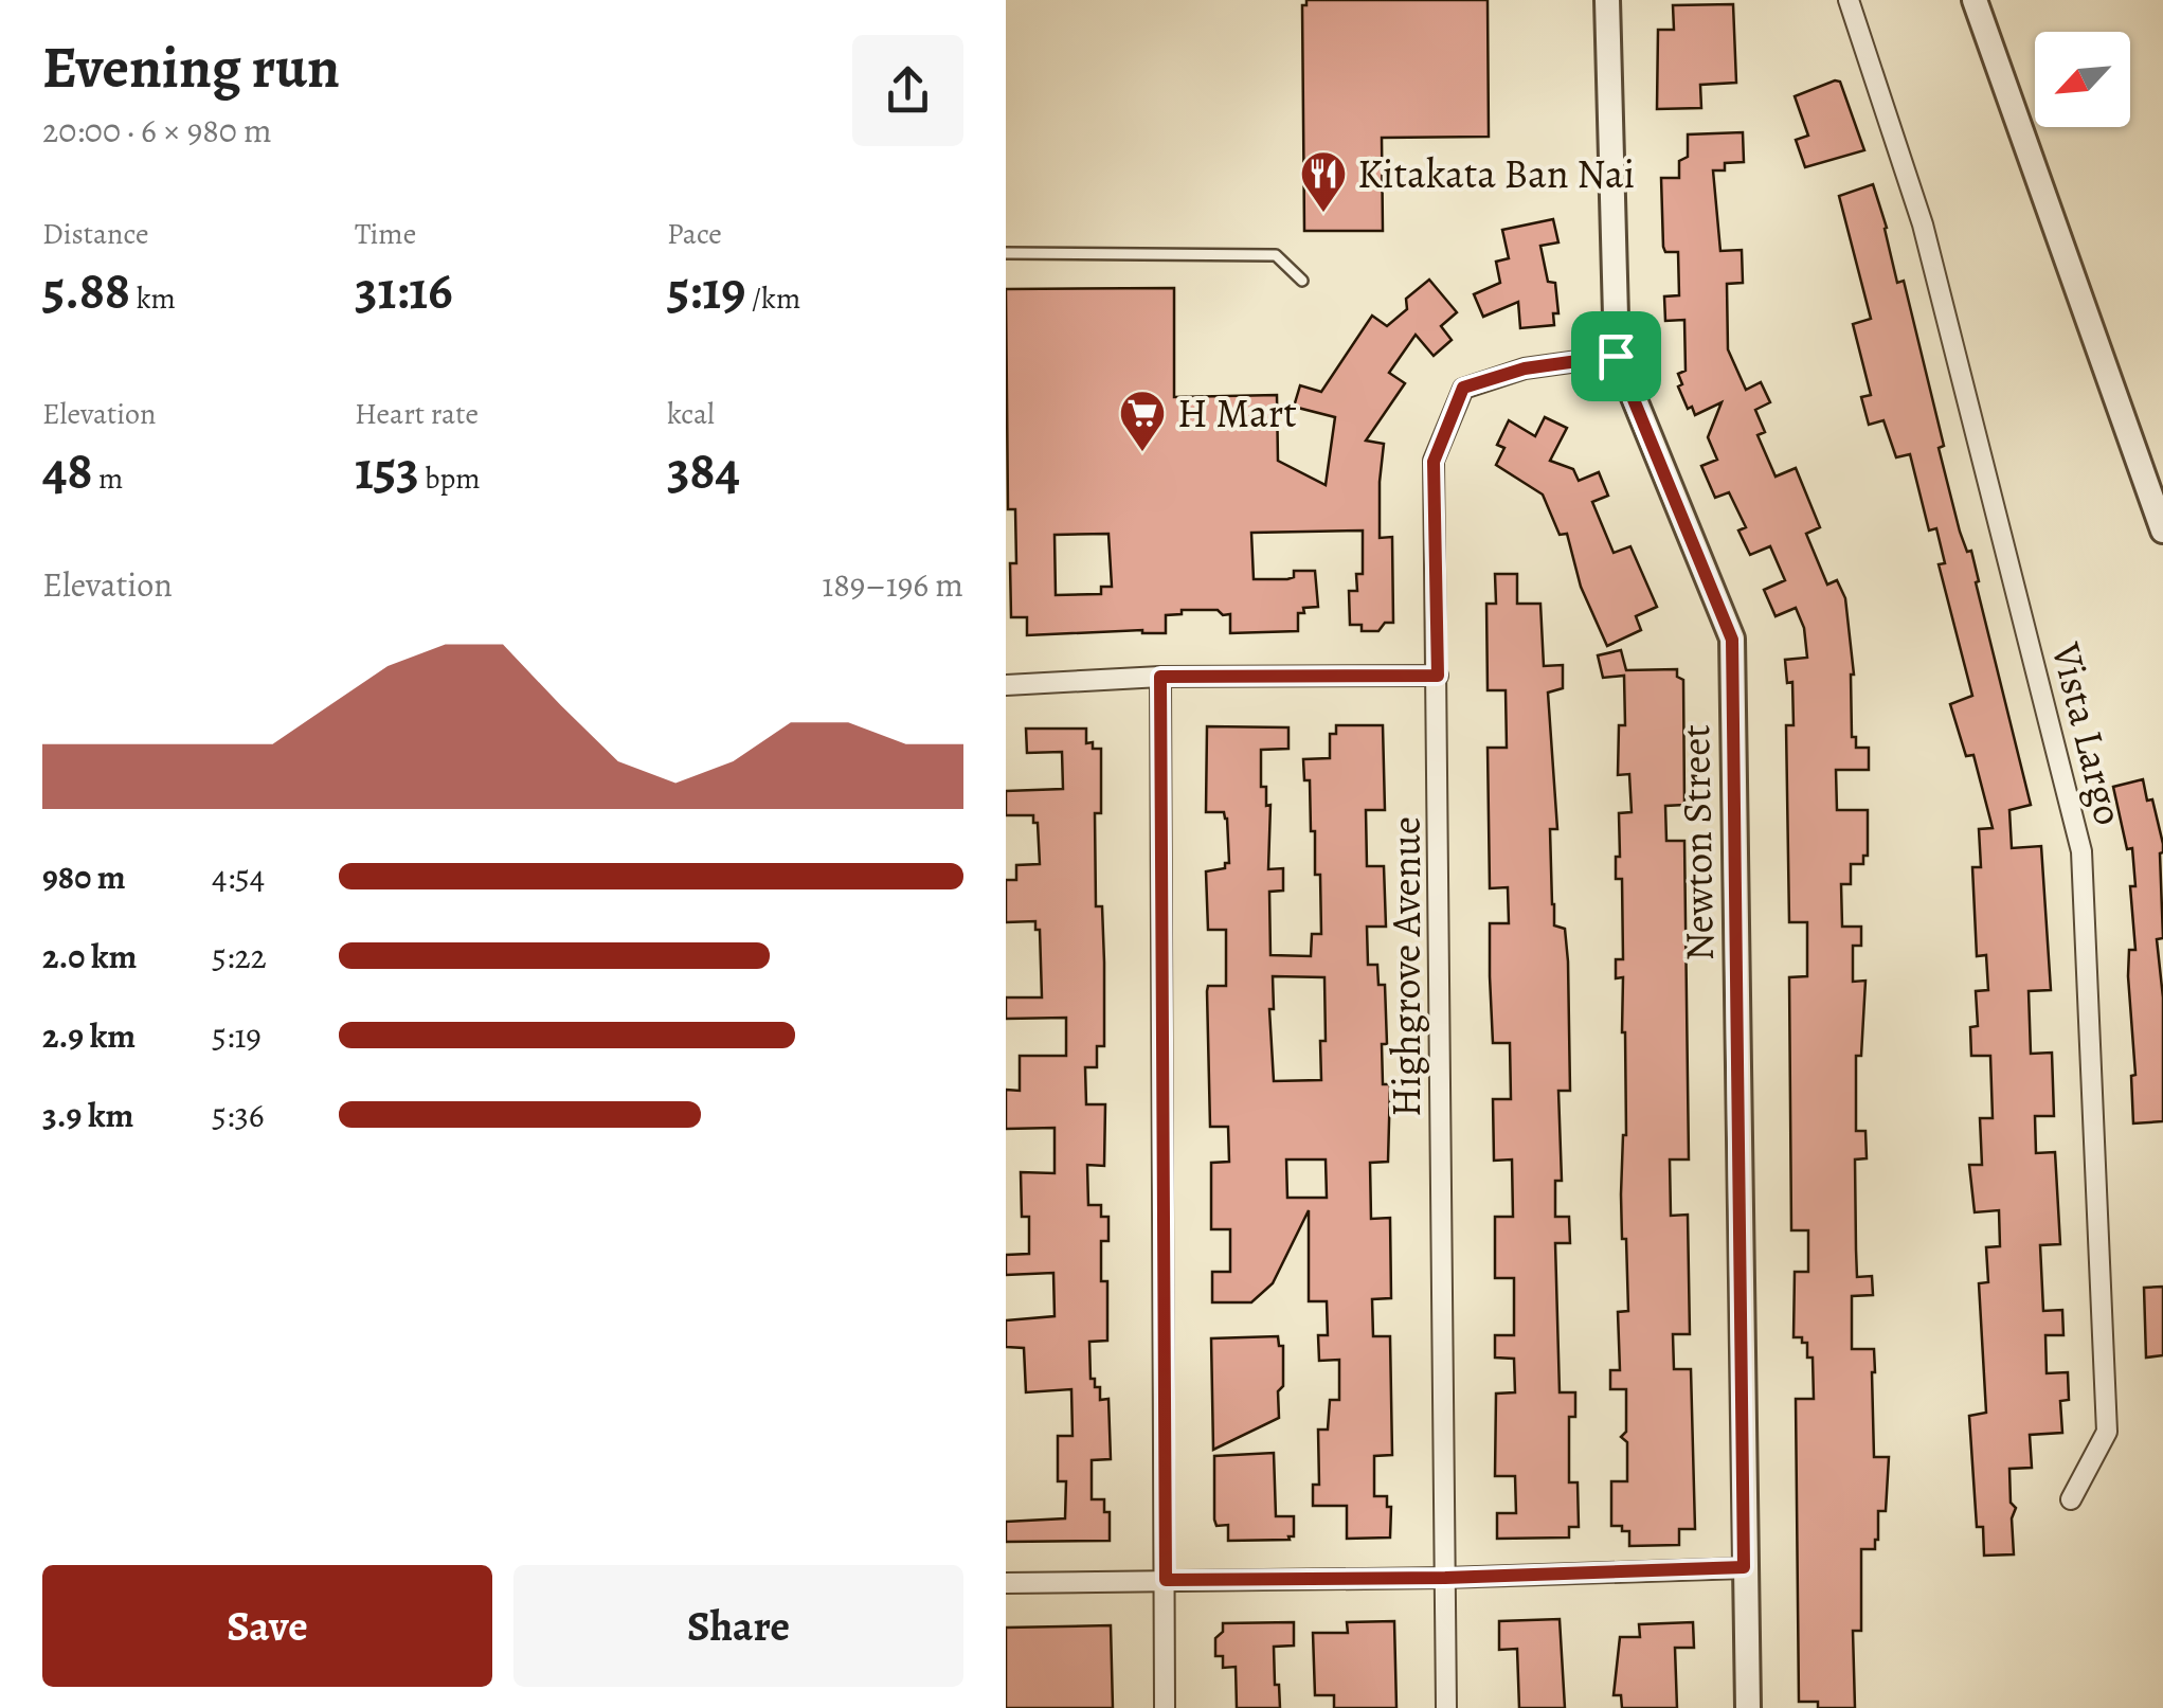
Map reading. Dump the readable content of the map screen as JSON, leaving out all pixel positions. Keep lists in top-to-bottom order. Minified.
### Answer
{"streets":{"street":["Vista Largo","Newton Street","Highgrove Avenue"]},"crossings":[["Newton Street","Highgrove Avenue"]],"places":{"restaurant":["Kitakata Ban Nai"],"supermarket":["H Mart"]},"north":"bottom left","page":{"heading":["Evening run","20:00 · 6 × 980 m"],"stats":[["Distance","5.88 km"],["Time","31:16"],["Pace","5:19 /km"],["Elevation","48 m"],["Heart rate","153 bpm"],["kcal","384"]],"chart":["Elevation","189–196 m"],"list":[{"name":"980 m","note":"4:54"},{"name":"2.0 km","note":"5:22"},{"name":"2.9 km","note":"5:19"},{"name":"3.9 km","note":"5:36"}],"buttons":["Save","Share"]}}
